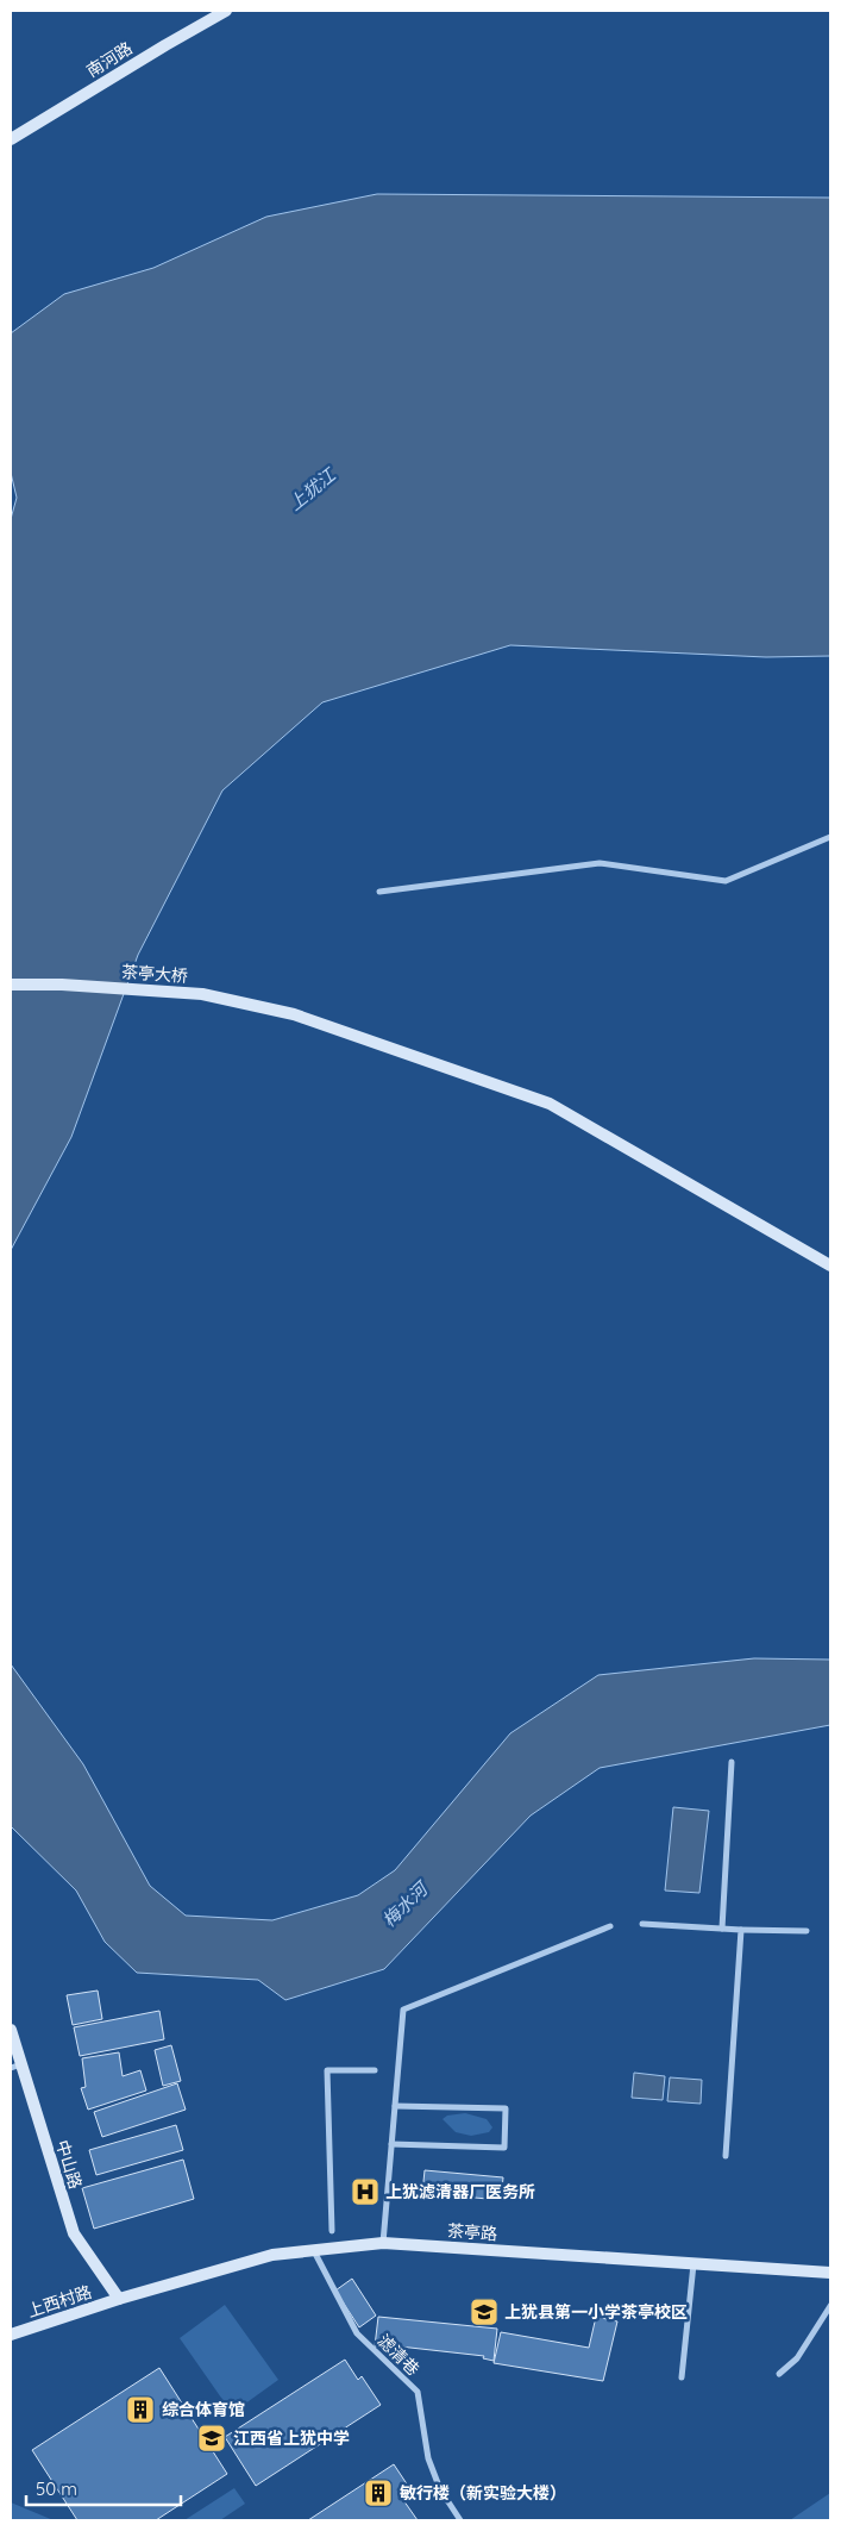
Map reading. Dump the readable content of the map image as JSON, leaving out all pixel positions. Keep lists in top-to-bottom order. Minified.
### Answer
{"streets":{"street":["南河路","茶亭大桥","中山路","茶亭路","上西村路","滤清巷"]},"crossings":[["中山路","茶亭路"],["中山路","上西村路"],["茶亭路","上西村路"],["茶亭路","滤清巷"]],"water":["上犹江","梅水河"],"places":{"hospital":["上犹滤清器厂医务所"],"school or university":["上犹县第一小学茶亭校区","江西省上犹中学"],"building":["综合体育馆","敏行楼（新实验大楼）"]},"scale_bar":"50 m"}
